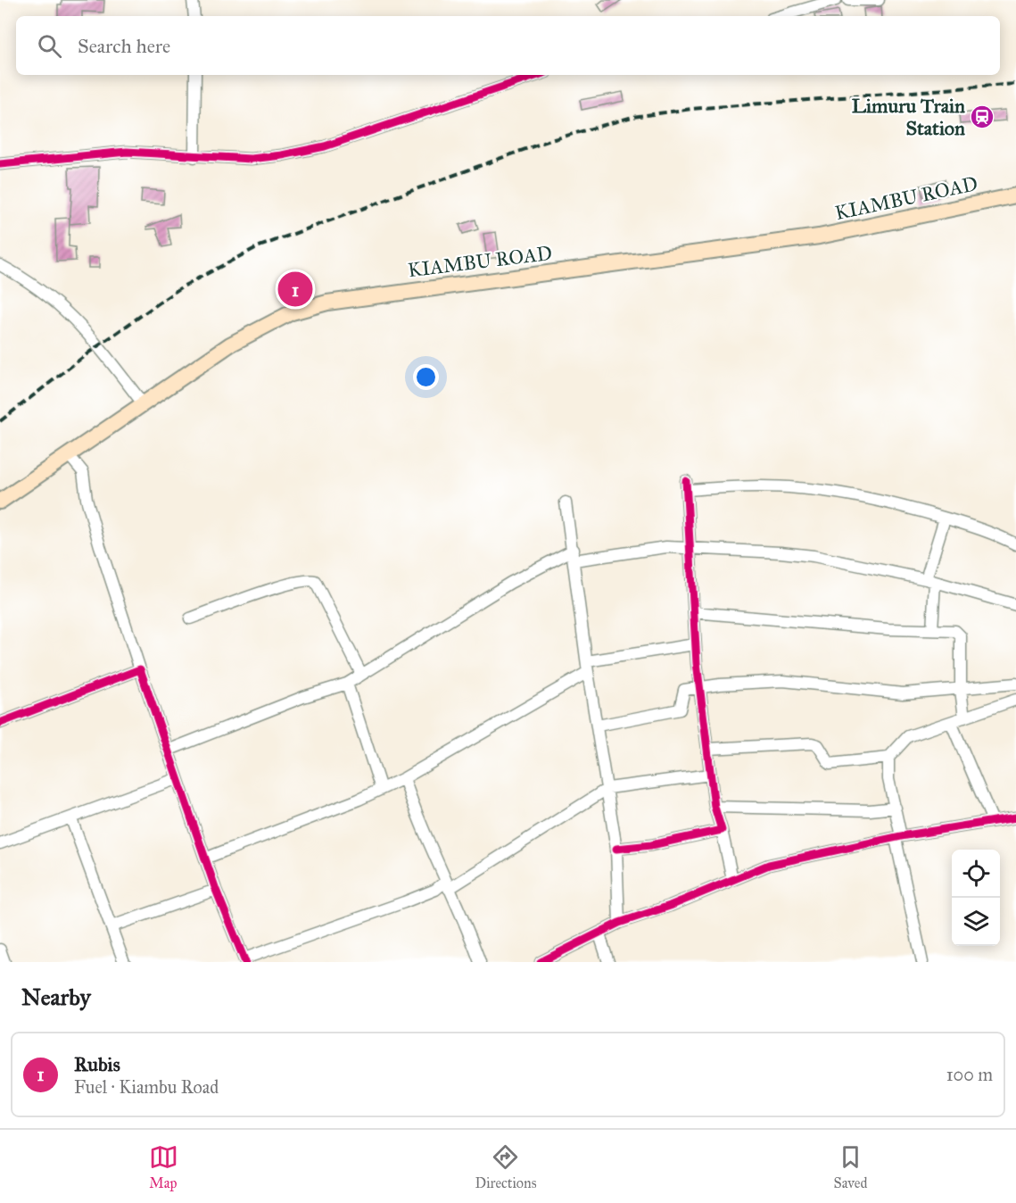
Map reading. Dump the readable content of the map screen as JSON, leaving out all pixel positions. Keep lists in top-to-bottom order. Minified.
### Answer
{"streets":{"main road":["KIAMBU ROAD"]},"places":{"station":["Limuru Train Station"]},"page":{"search":"Search here","pins":"1","heading":"Nearby","list":[{"mark":"1","name":"Rubis","note":"Fuel · Kiambu Road","value":"100 m"}],"nav":["Map","Directions","Saved"]}}
